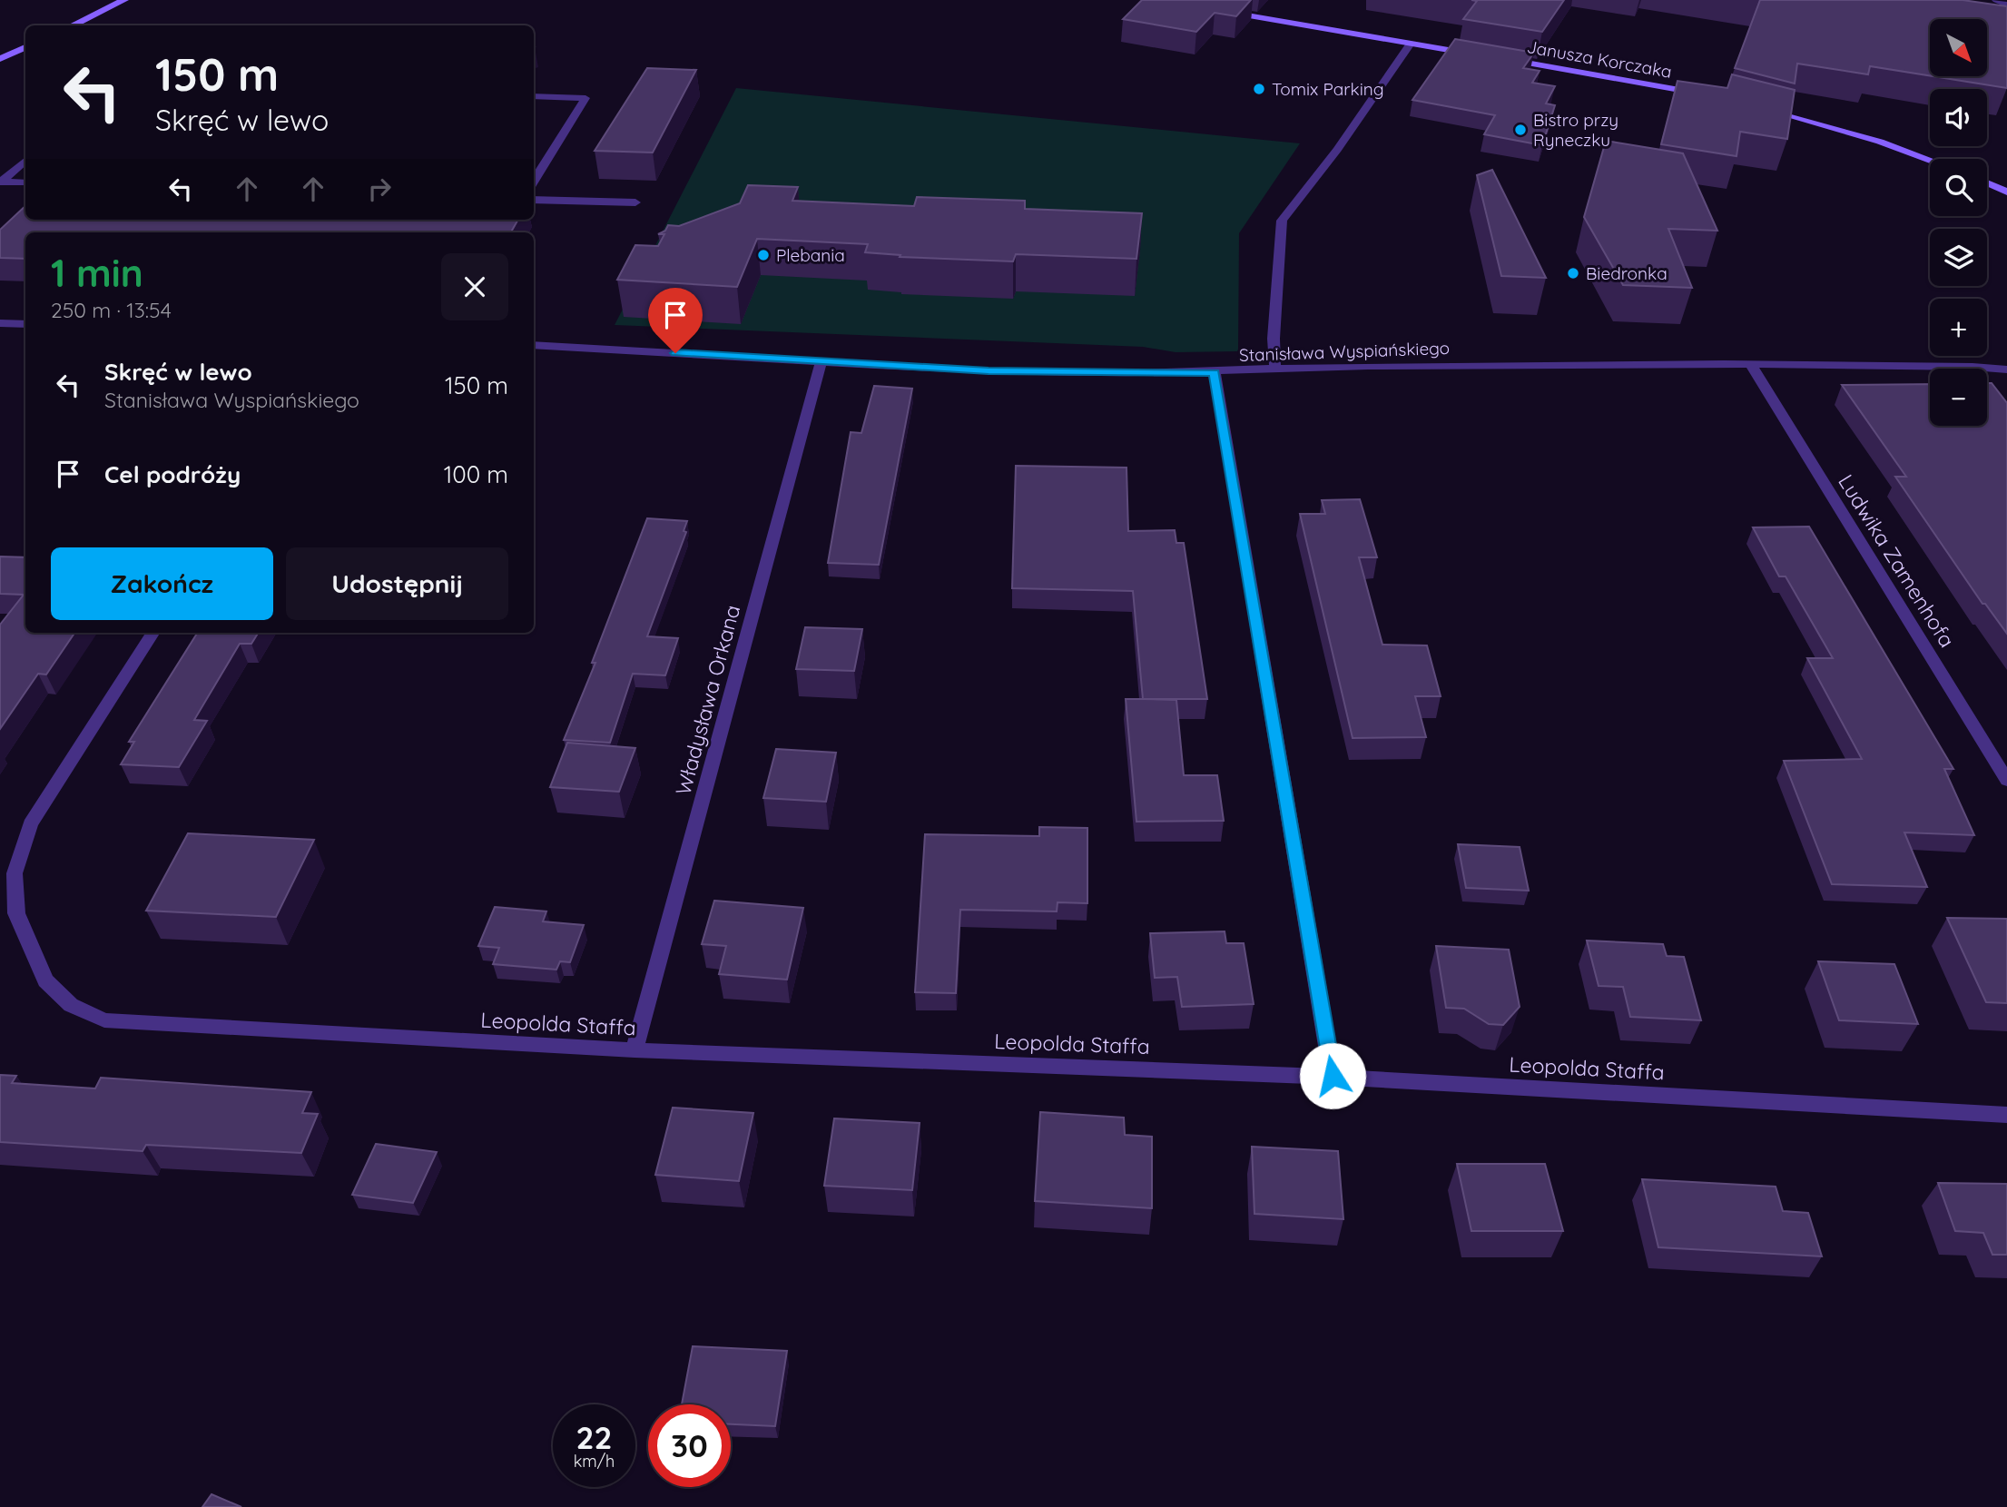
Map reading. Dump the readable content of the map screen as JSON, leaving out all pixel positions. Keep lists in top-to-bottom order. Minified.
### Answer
{"streets":{"street":["Janusza Korczaka","Stanisława Wyspiańskiego","Ludwika Zamenhofa","Władysława Orkana","Leopolda Staffa"]},"crossings":[["Stanisława Wyspiańskiego","Ludwika Zamenhofa"],["Stanisława Wyspiańskiego","Władysława Orkana"],["Władysława Orkana","Leopolda Staffa"]],"places":["Tomix Parking","Bistro przy Ryneczku","Plebania","Biedronka"],"north":"bottom right","page":{"map_buttons":["+","−"],"turn":["150 m","Skręć w lewo"],"heading":["1 min","250 m · 13:54"],"list":[{"name":"Skręć w lewo","note":"Stanisława Wyspiańskiego","value":"150 m"},{"name":"Cel podróży","value":"100 m"}],"buttons":["Zakończ","Udostępnij"],"speed":"22 km/h","limit":"30"}}
